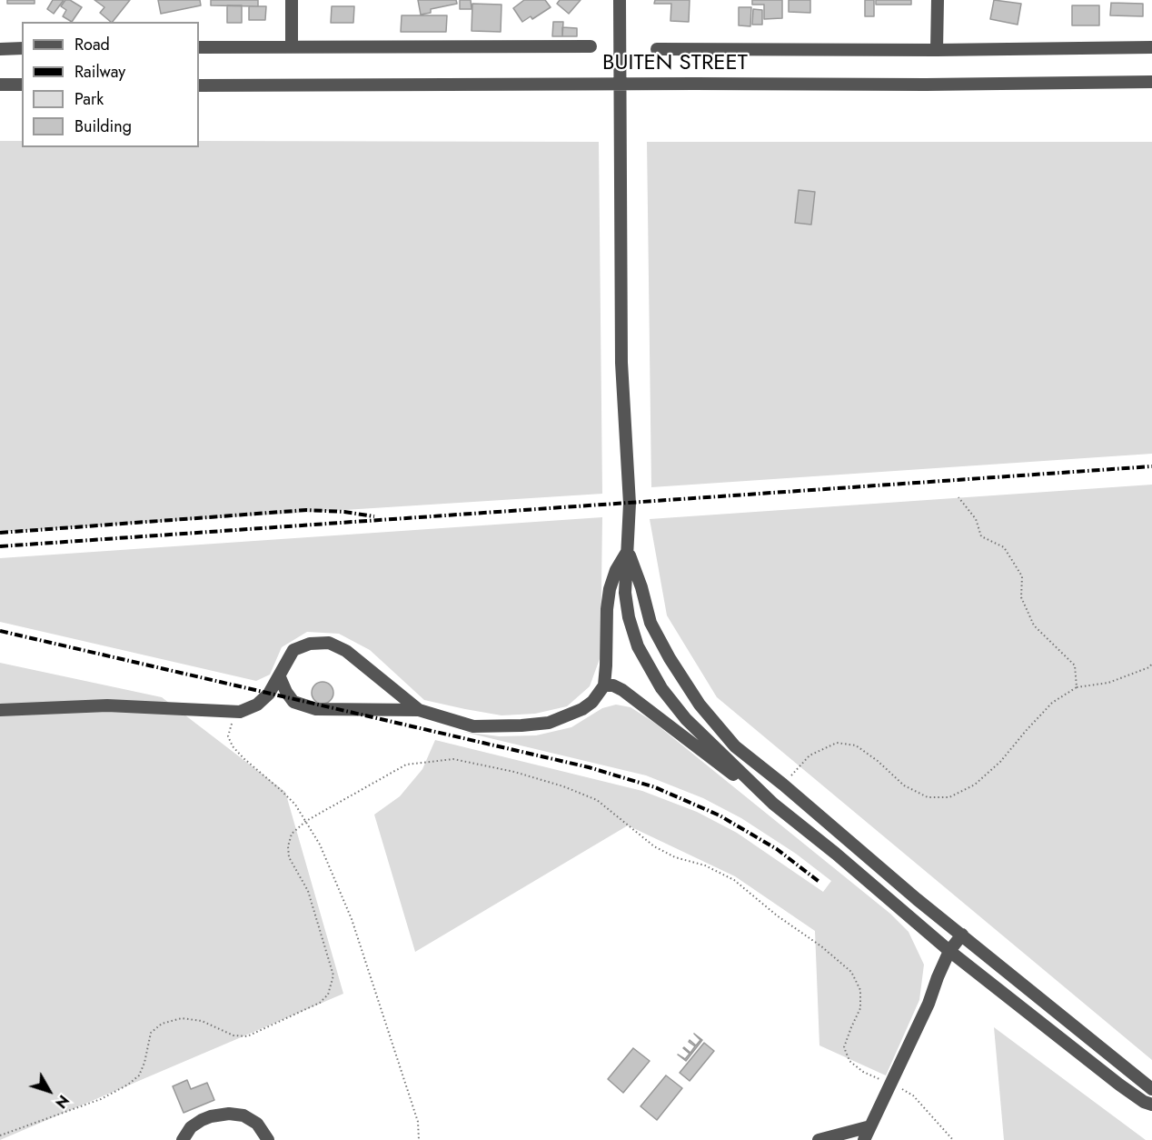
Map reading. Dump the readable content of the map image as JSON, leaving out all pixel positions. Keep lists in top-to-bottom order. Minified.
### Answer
{"streets":{"street":["BUITEN STREET"]},"legend":["Road","Railway","Park","Building"],"north":"bottom right"}
